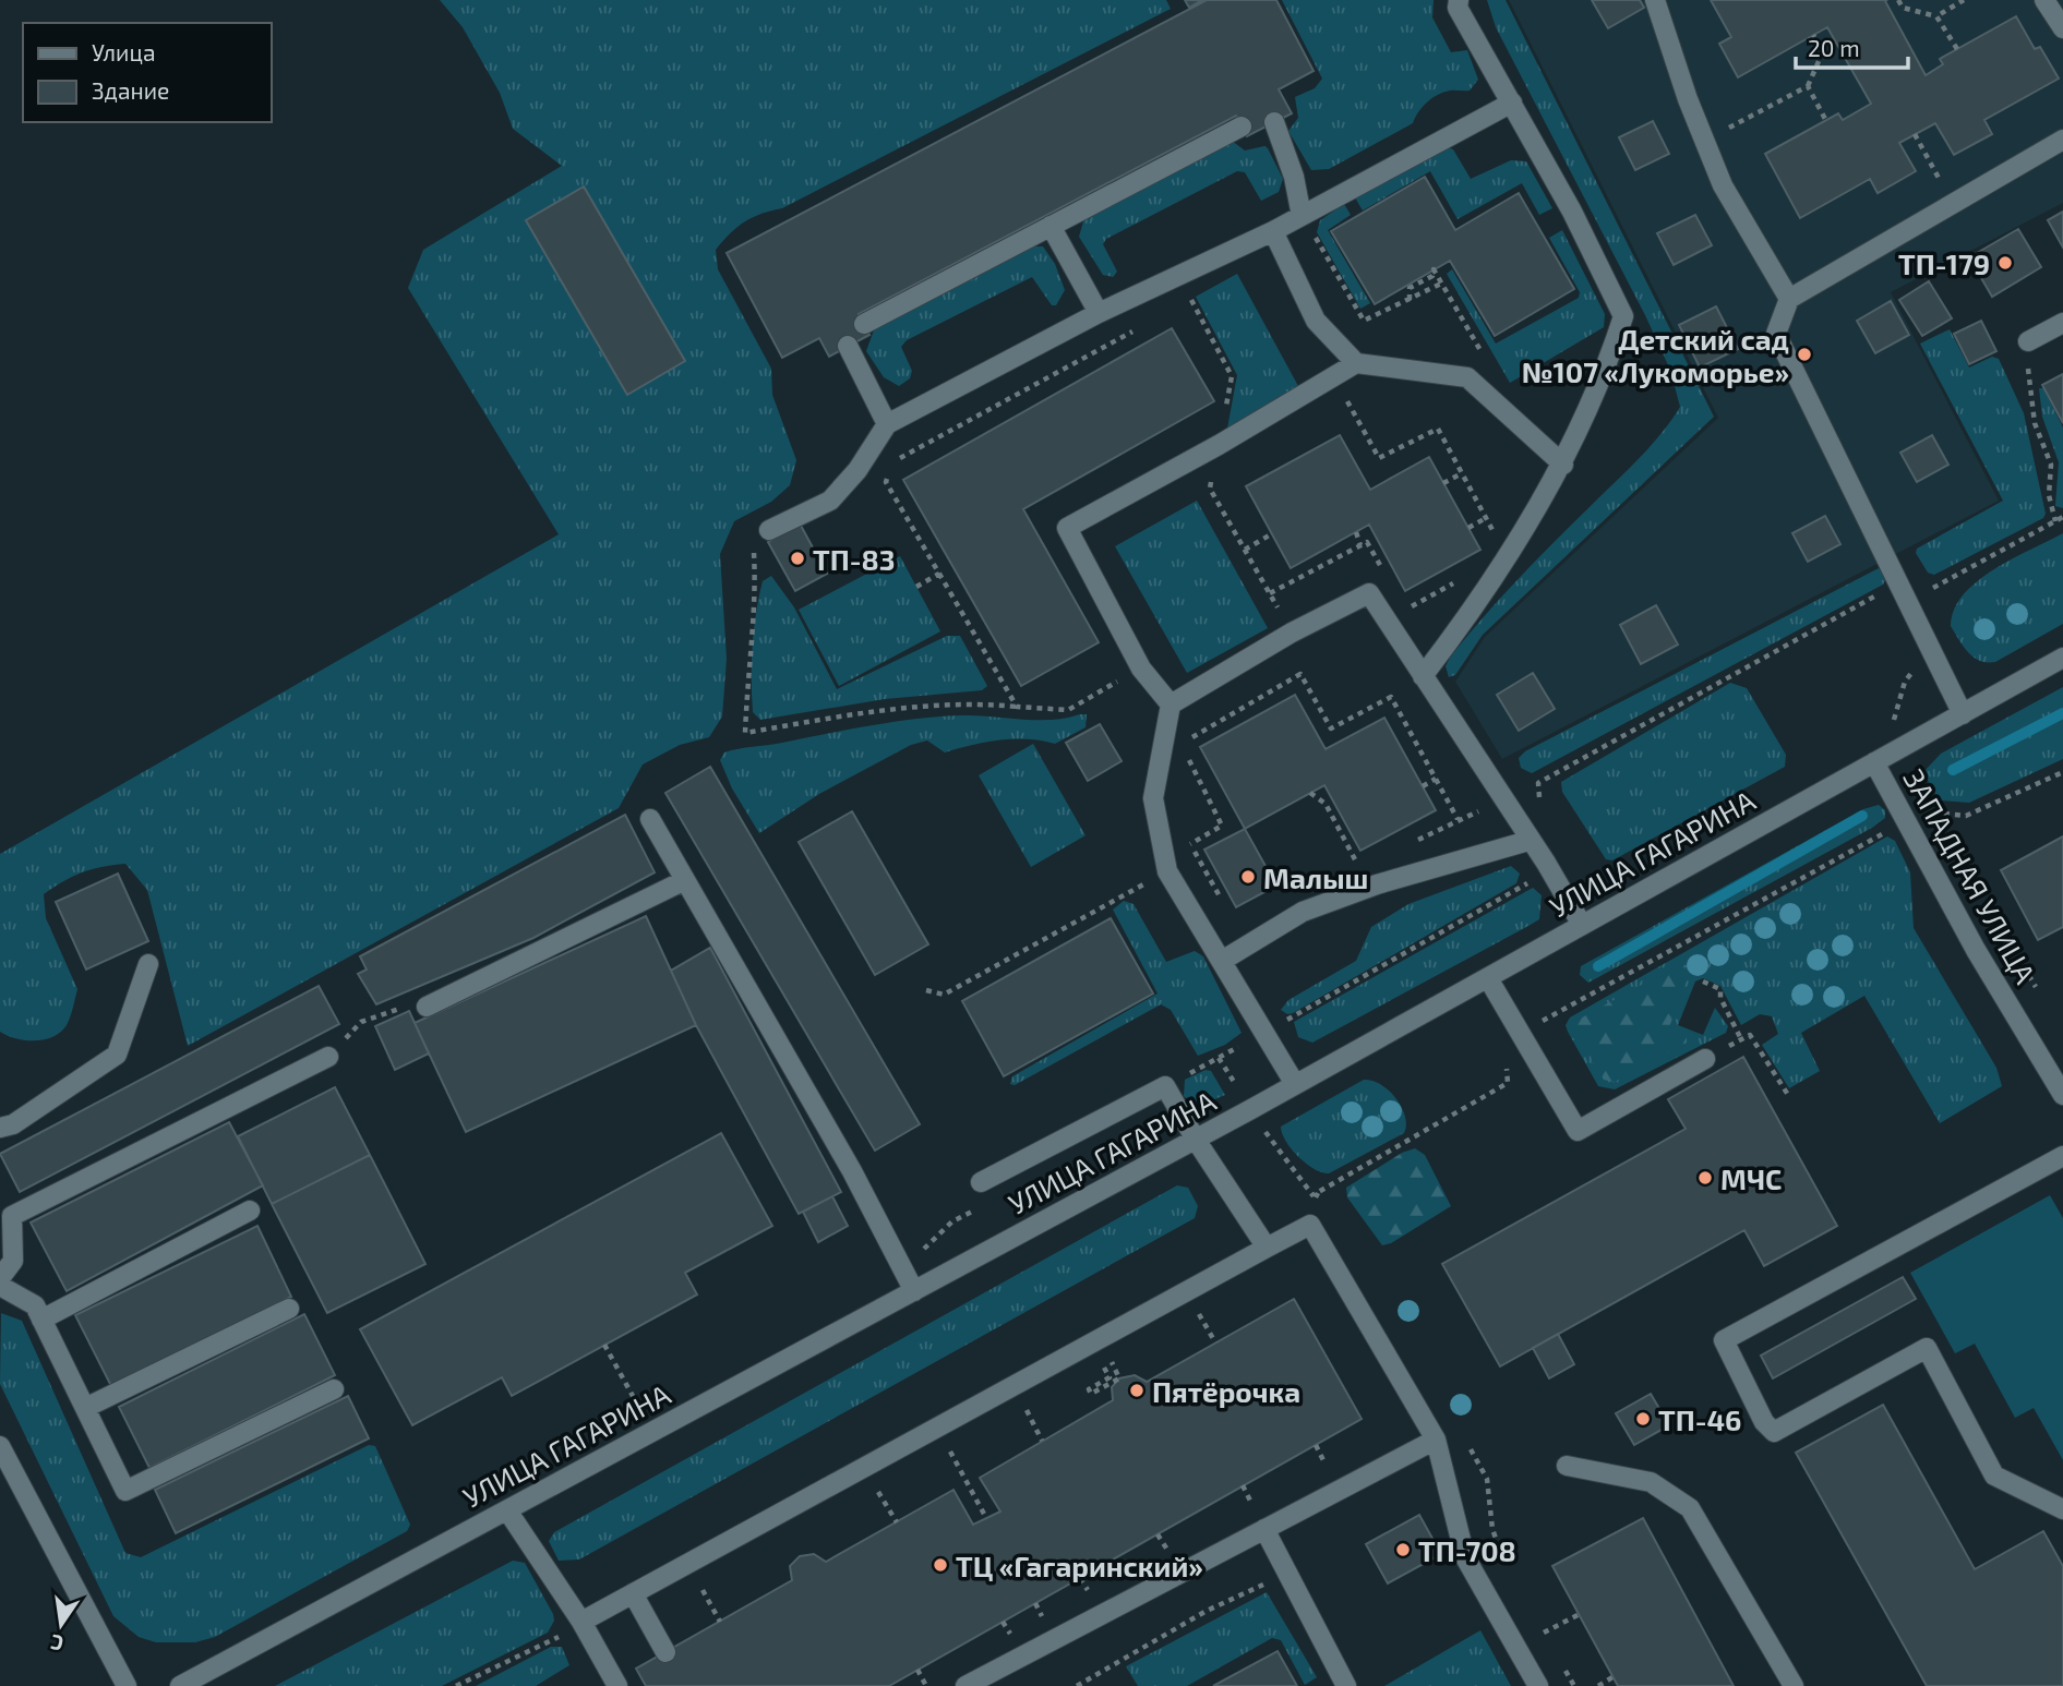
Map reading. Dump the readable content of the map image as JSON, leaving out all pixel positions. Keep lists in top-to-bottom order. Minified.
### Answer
{"streets":{"street":["УЛИЦА ГАГАРИНА","ЗАПАДНАЯ УЛИЦА"]},"crossings":[["УЛИЦА ГАГАРИНА","ЗАПАДНАЯ УЛИЦА"]],"places":["ТП-179","Детский сад №107 «Лукоморье»","ТП-83","Малыш","МЧС","Пятёрочка","ТП-46","ТП-708","ТЦ «Гагаринский»"],"legend":["Улица","Здание"],"scale_bar":"20 m","north":"bottom"}
